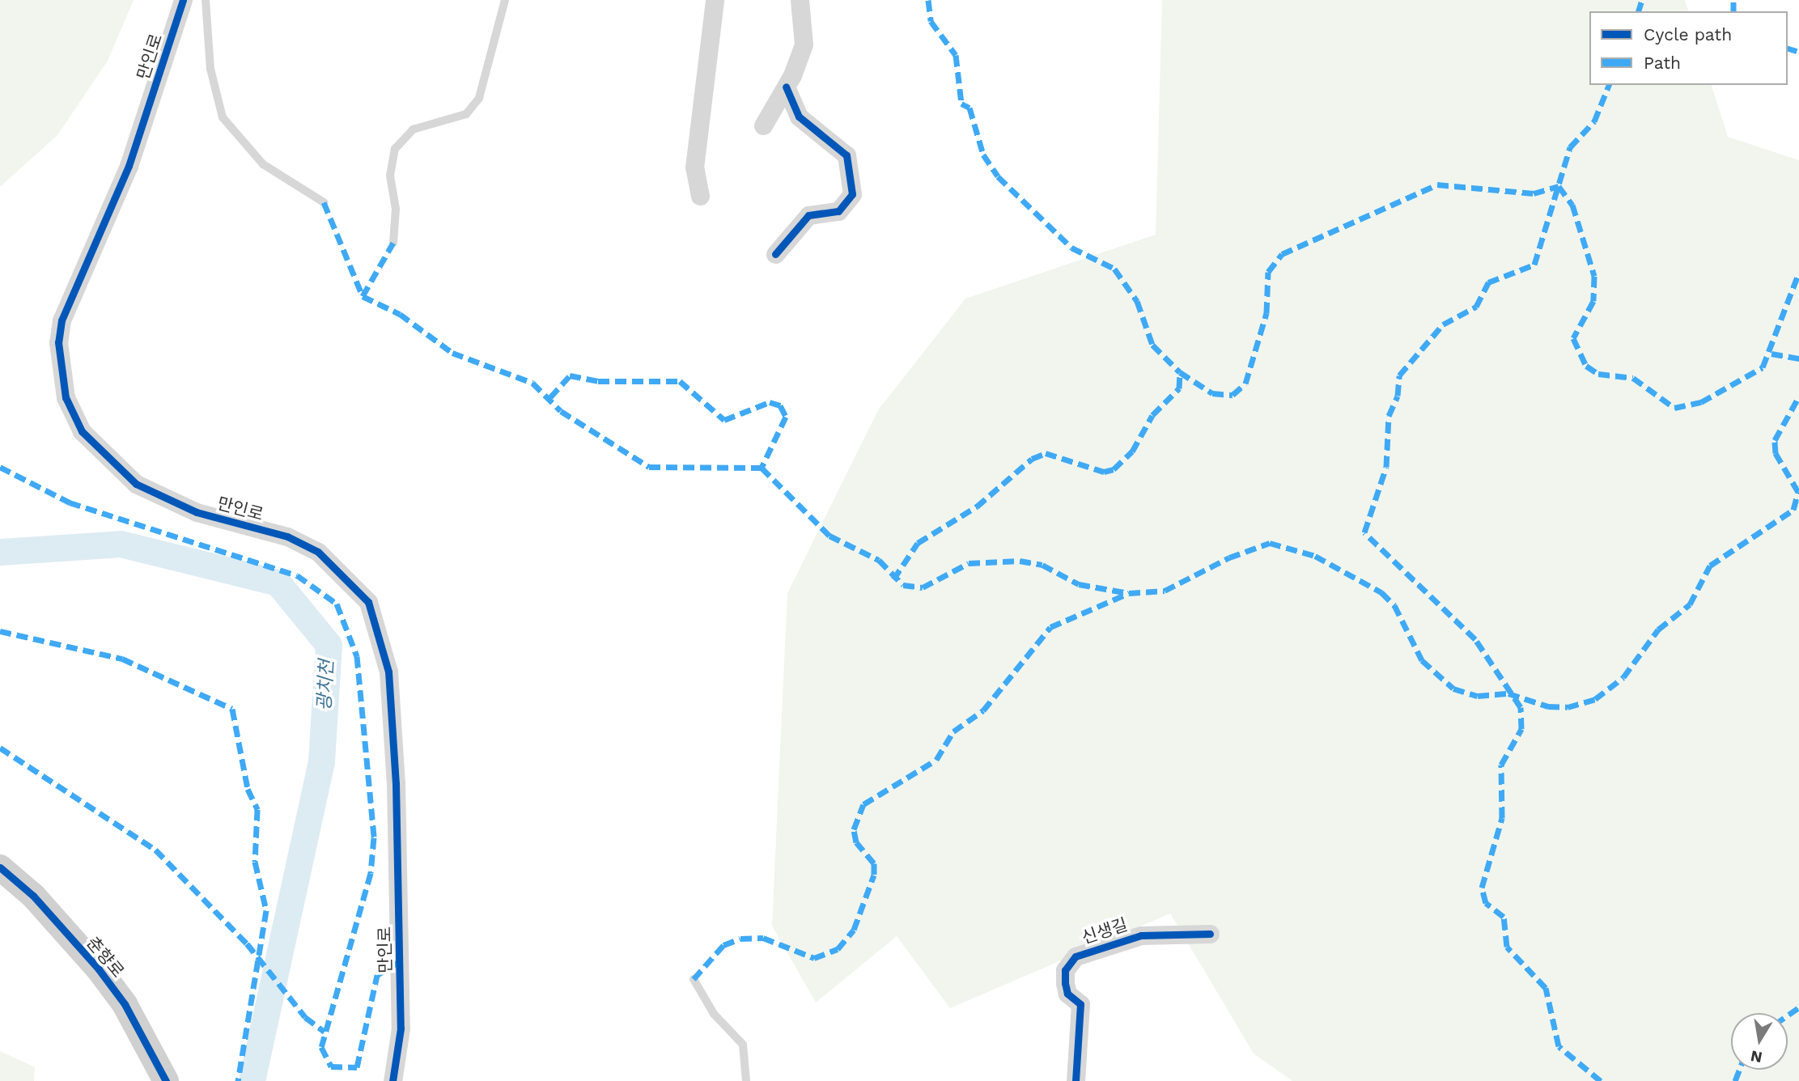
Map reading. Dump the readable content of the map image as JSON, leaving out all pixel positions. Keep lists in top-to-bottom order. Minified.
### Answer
{"streets":{"street":["만인로","신생길","춘향로"]},"water":["광치천"],"legend":["Cycle path","Path"],"north":"bottom"}
